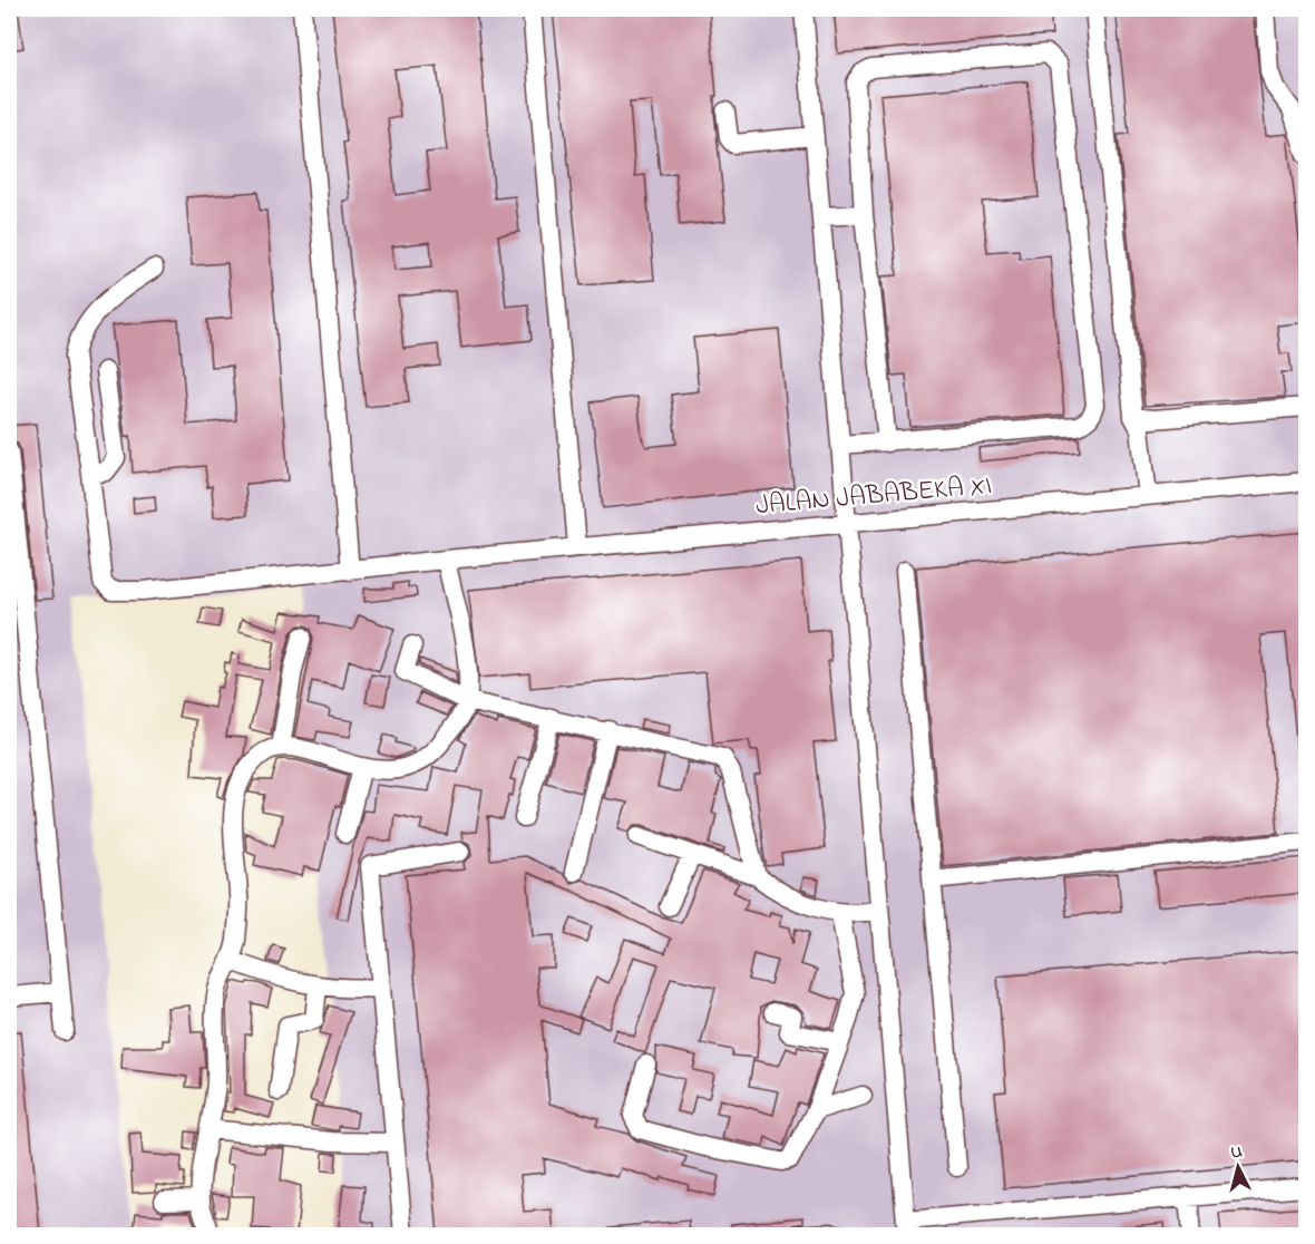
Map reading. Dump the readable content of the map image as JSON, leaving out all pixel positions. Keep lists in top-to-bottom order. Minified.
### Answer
{"streets":{"street":["JALAN JABABEKA XI"]},"north":"top"}
